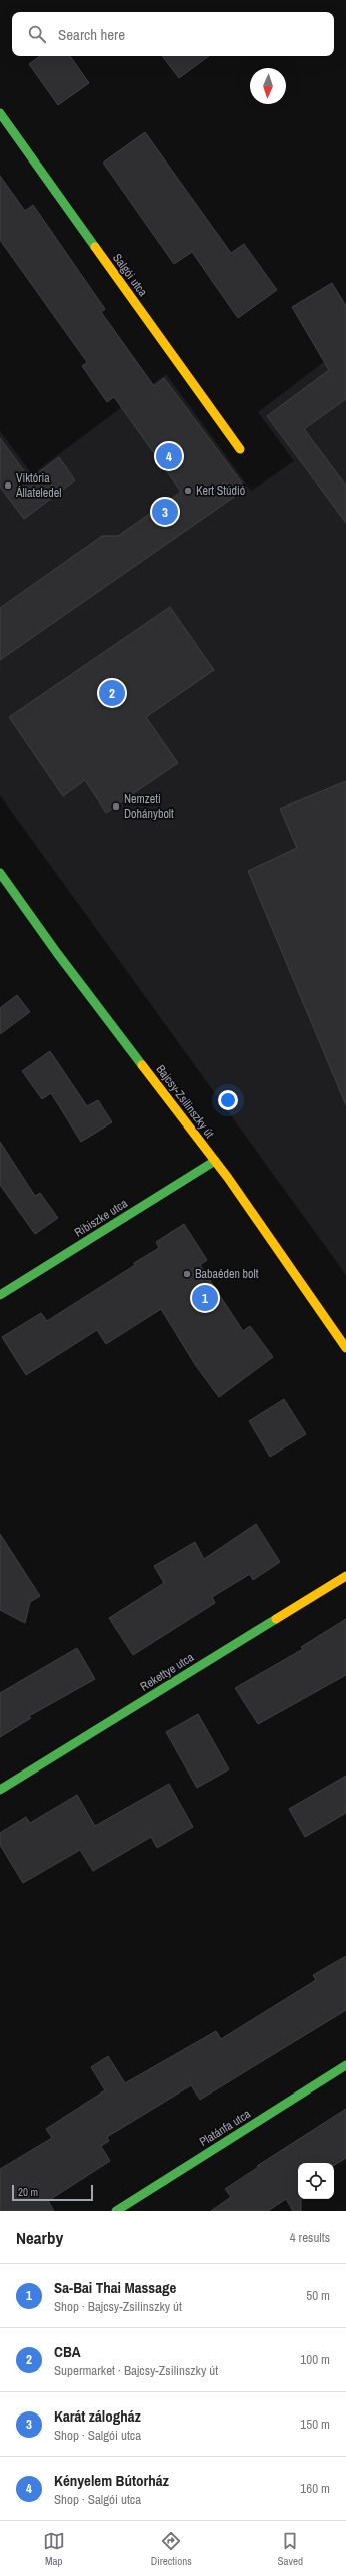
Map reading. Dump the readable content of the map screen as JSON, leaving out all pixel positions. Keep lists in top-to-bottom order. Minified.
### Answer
{"streets":{"street":["Salgói utca","Bajcsy-Zsilinszky út","Ribiszke utca","Rekettye utca","Platánfa utca"]},"crossings":[["Bajcsy-Zsilinszky út","Ribiszke utca"]],"places":["Viktória Állateledel","Kert Stúdió","Nemzeti Dohánybolt","Babaéden bolt"],"scale_bar":"20 m","north":"bottom","page":{"search":"Search here","pins":["4","3","2","1"],"scale":"20 m","heading":["Nearby","4 results"],"list":[{"mark":"1","name":"Sa-Bai Thai Massage","note":"Shop · Bajcsy-Zsilinszky út","value":"50 m"},{"mark":"2","name":"CBA","note":"Supermarket · Bajcsy-Zsilinszky út","value":"100 m"},{"mark":"3","name":"Karát zálogház","note":"Shop · Salgói utca","value":"150 m"},{"mark":"4","name":"Kényelem Bútorház","note":"Shop · Salgói utca","value":"160 m"}],"nav":["Map","Directions","Saved"]}}
